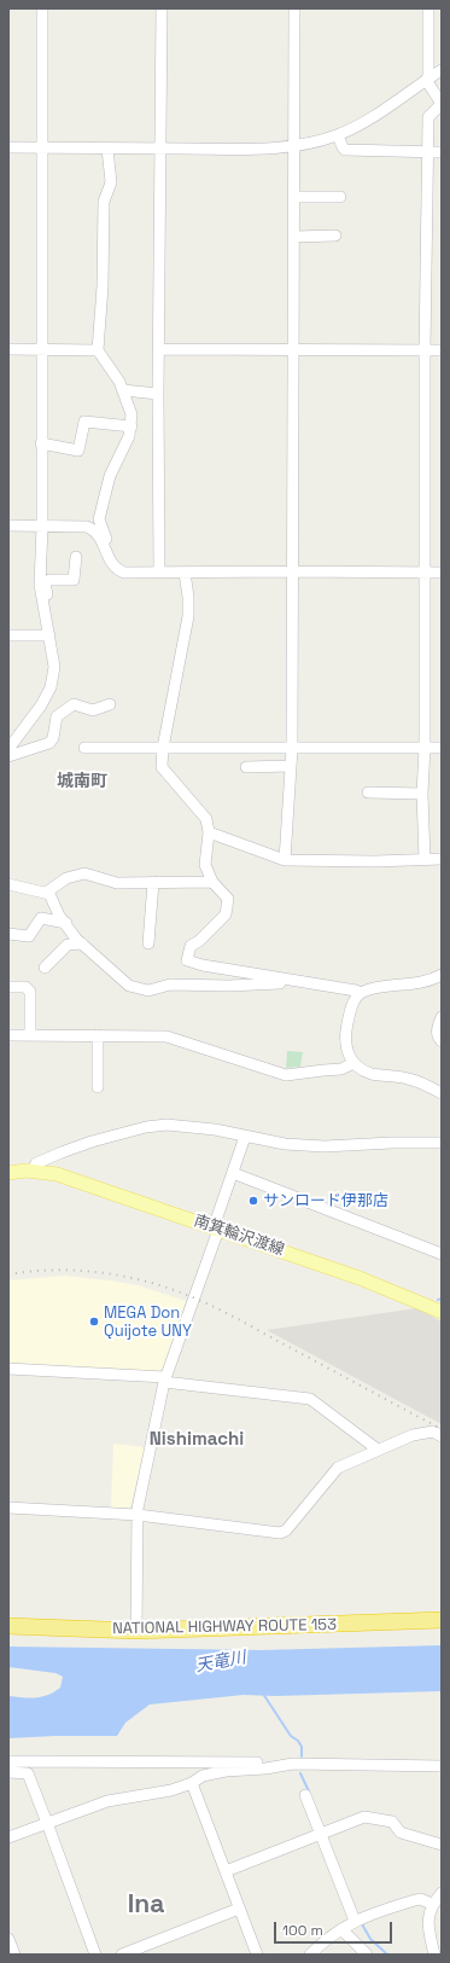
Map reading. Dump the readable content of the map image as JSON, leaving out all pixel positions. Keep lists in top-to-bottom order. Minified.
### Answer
{"streets":{"highway":["NATIONAL HIGHWAY ROUTE 153"],"main road":["南箕輪沢渡線"]},"districts":["城南町","Nishimachi","Ina"],"water":["天竜川"],"places":["サンロード伊那店","MEGA Don Quijote UNY"],"scale_bar":"100 m"}
